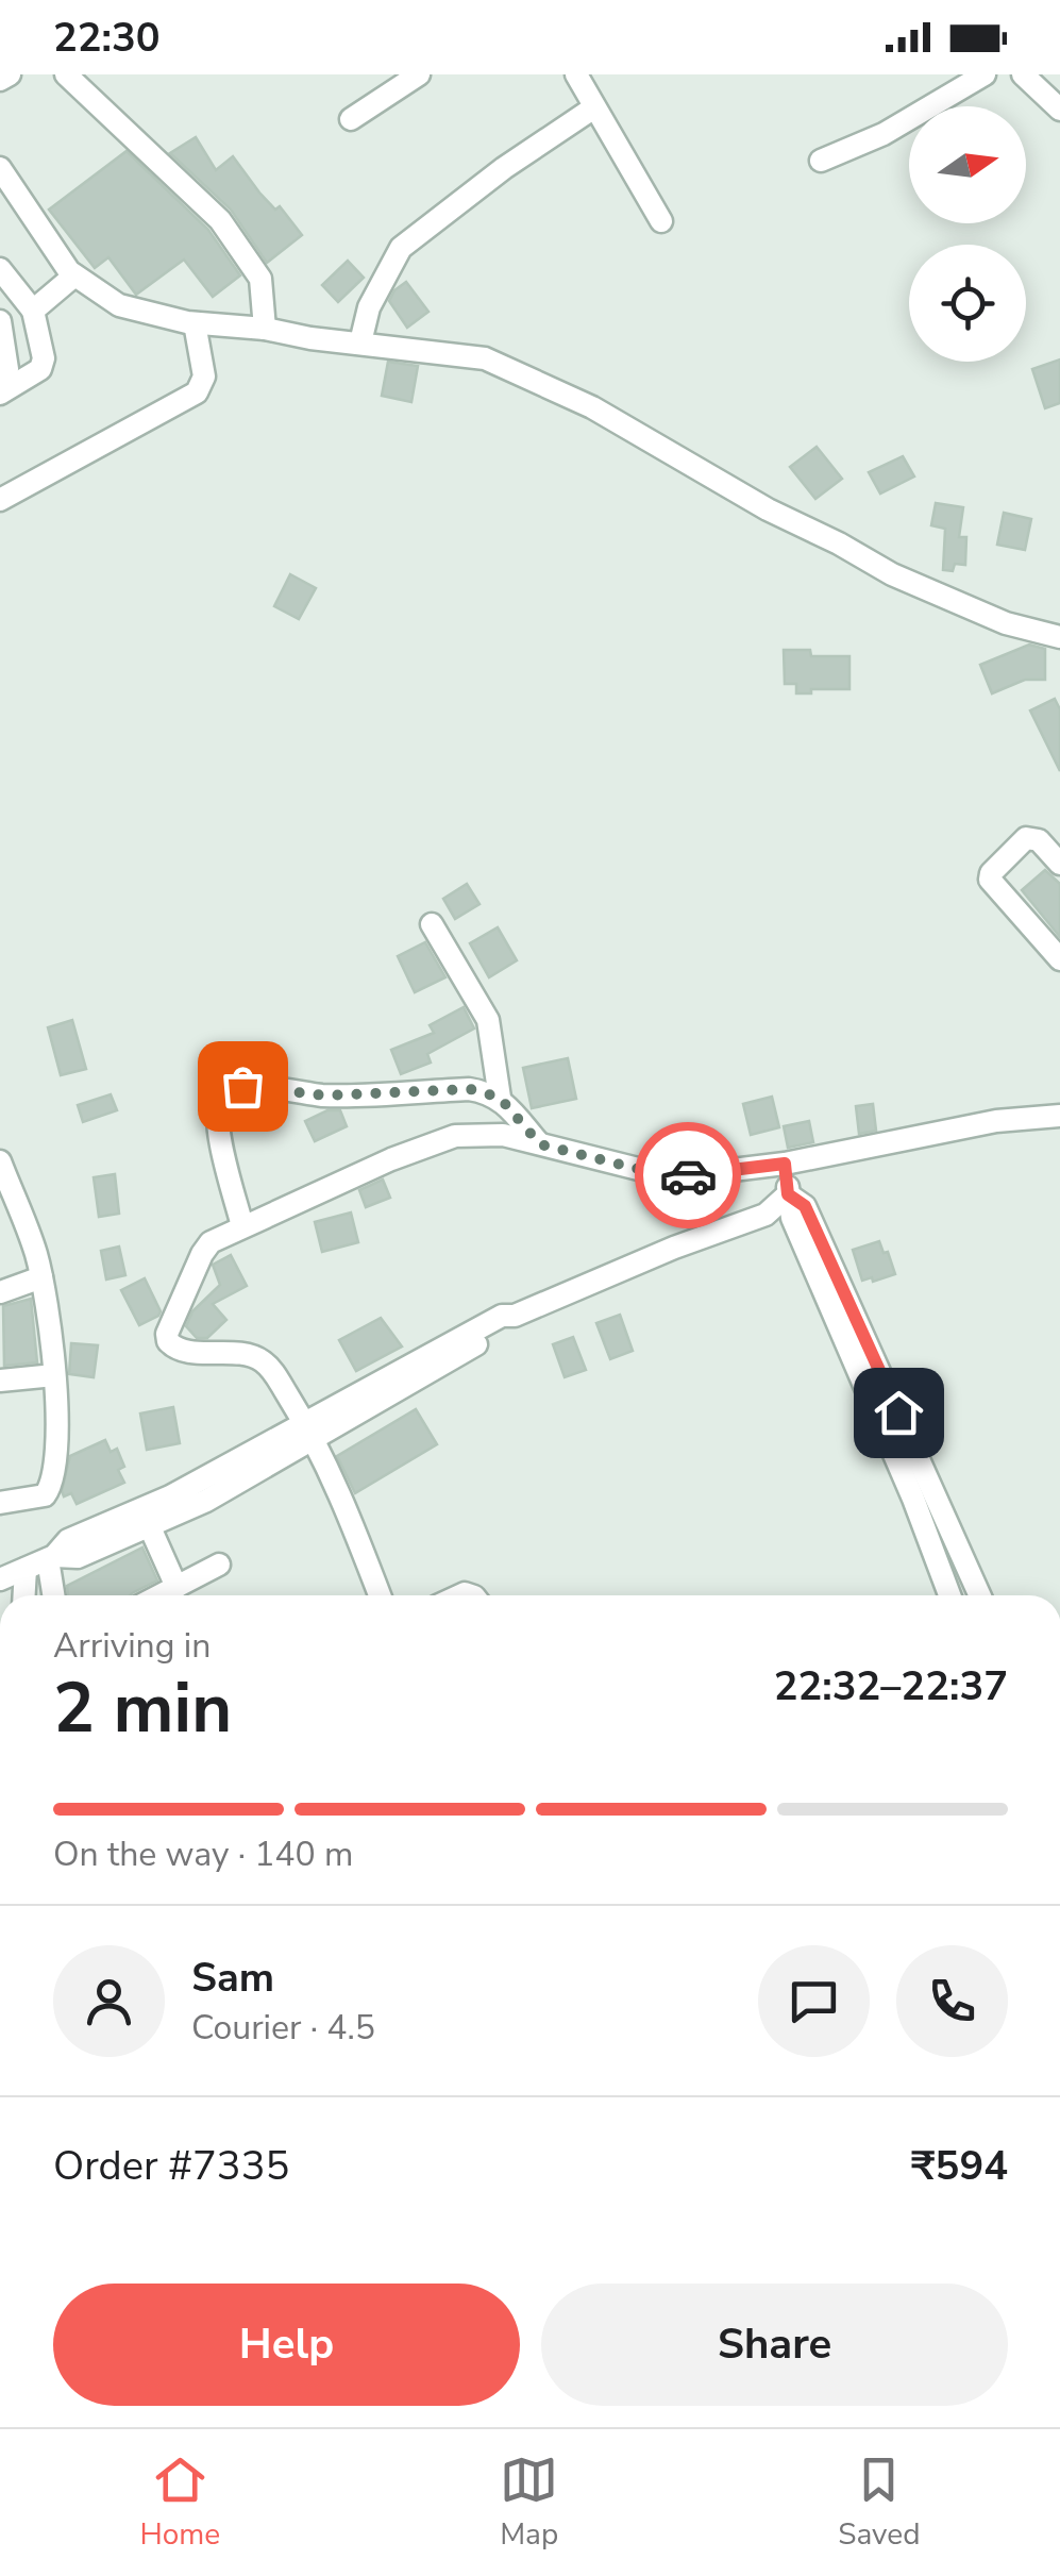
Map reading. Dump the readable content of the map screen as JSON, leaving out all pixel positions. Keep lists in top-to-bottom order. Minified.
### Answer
{"north":"right","page":{"status":"22:30","heading":["2 min","Arriving in","22:32–22:37"],"panel":["Sam","Courier · 4.5","Order #7335","₹594"],"bar":"On the way · 140 m","buttons":["Help","Share"],"tabs":["Home","Map","Saved"]}}
